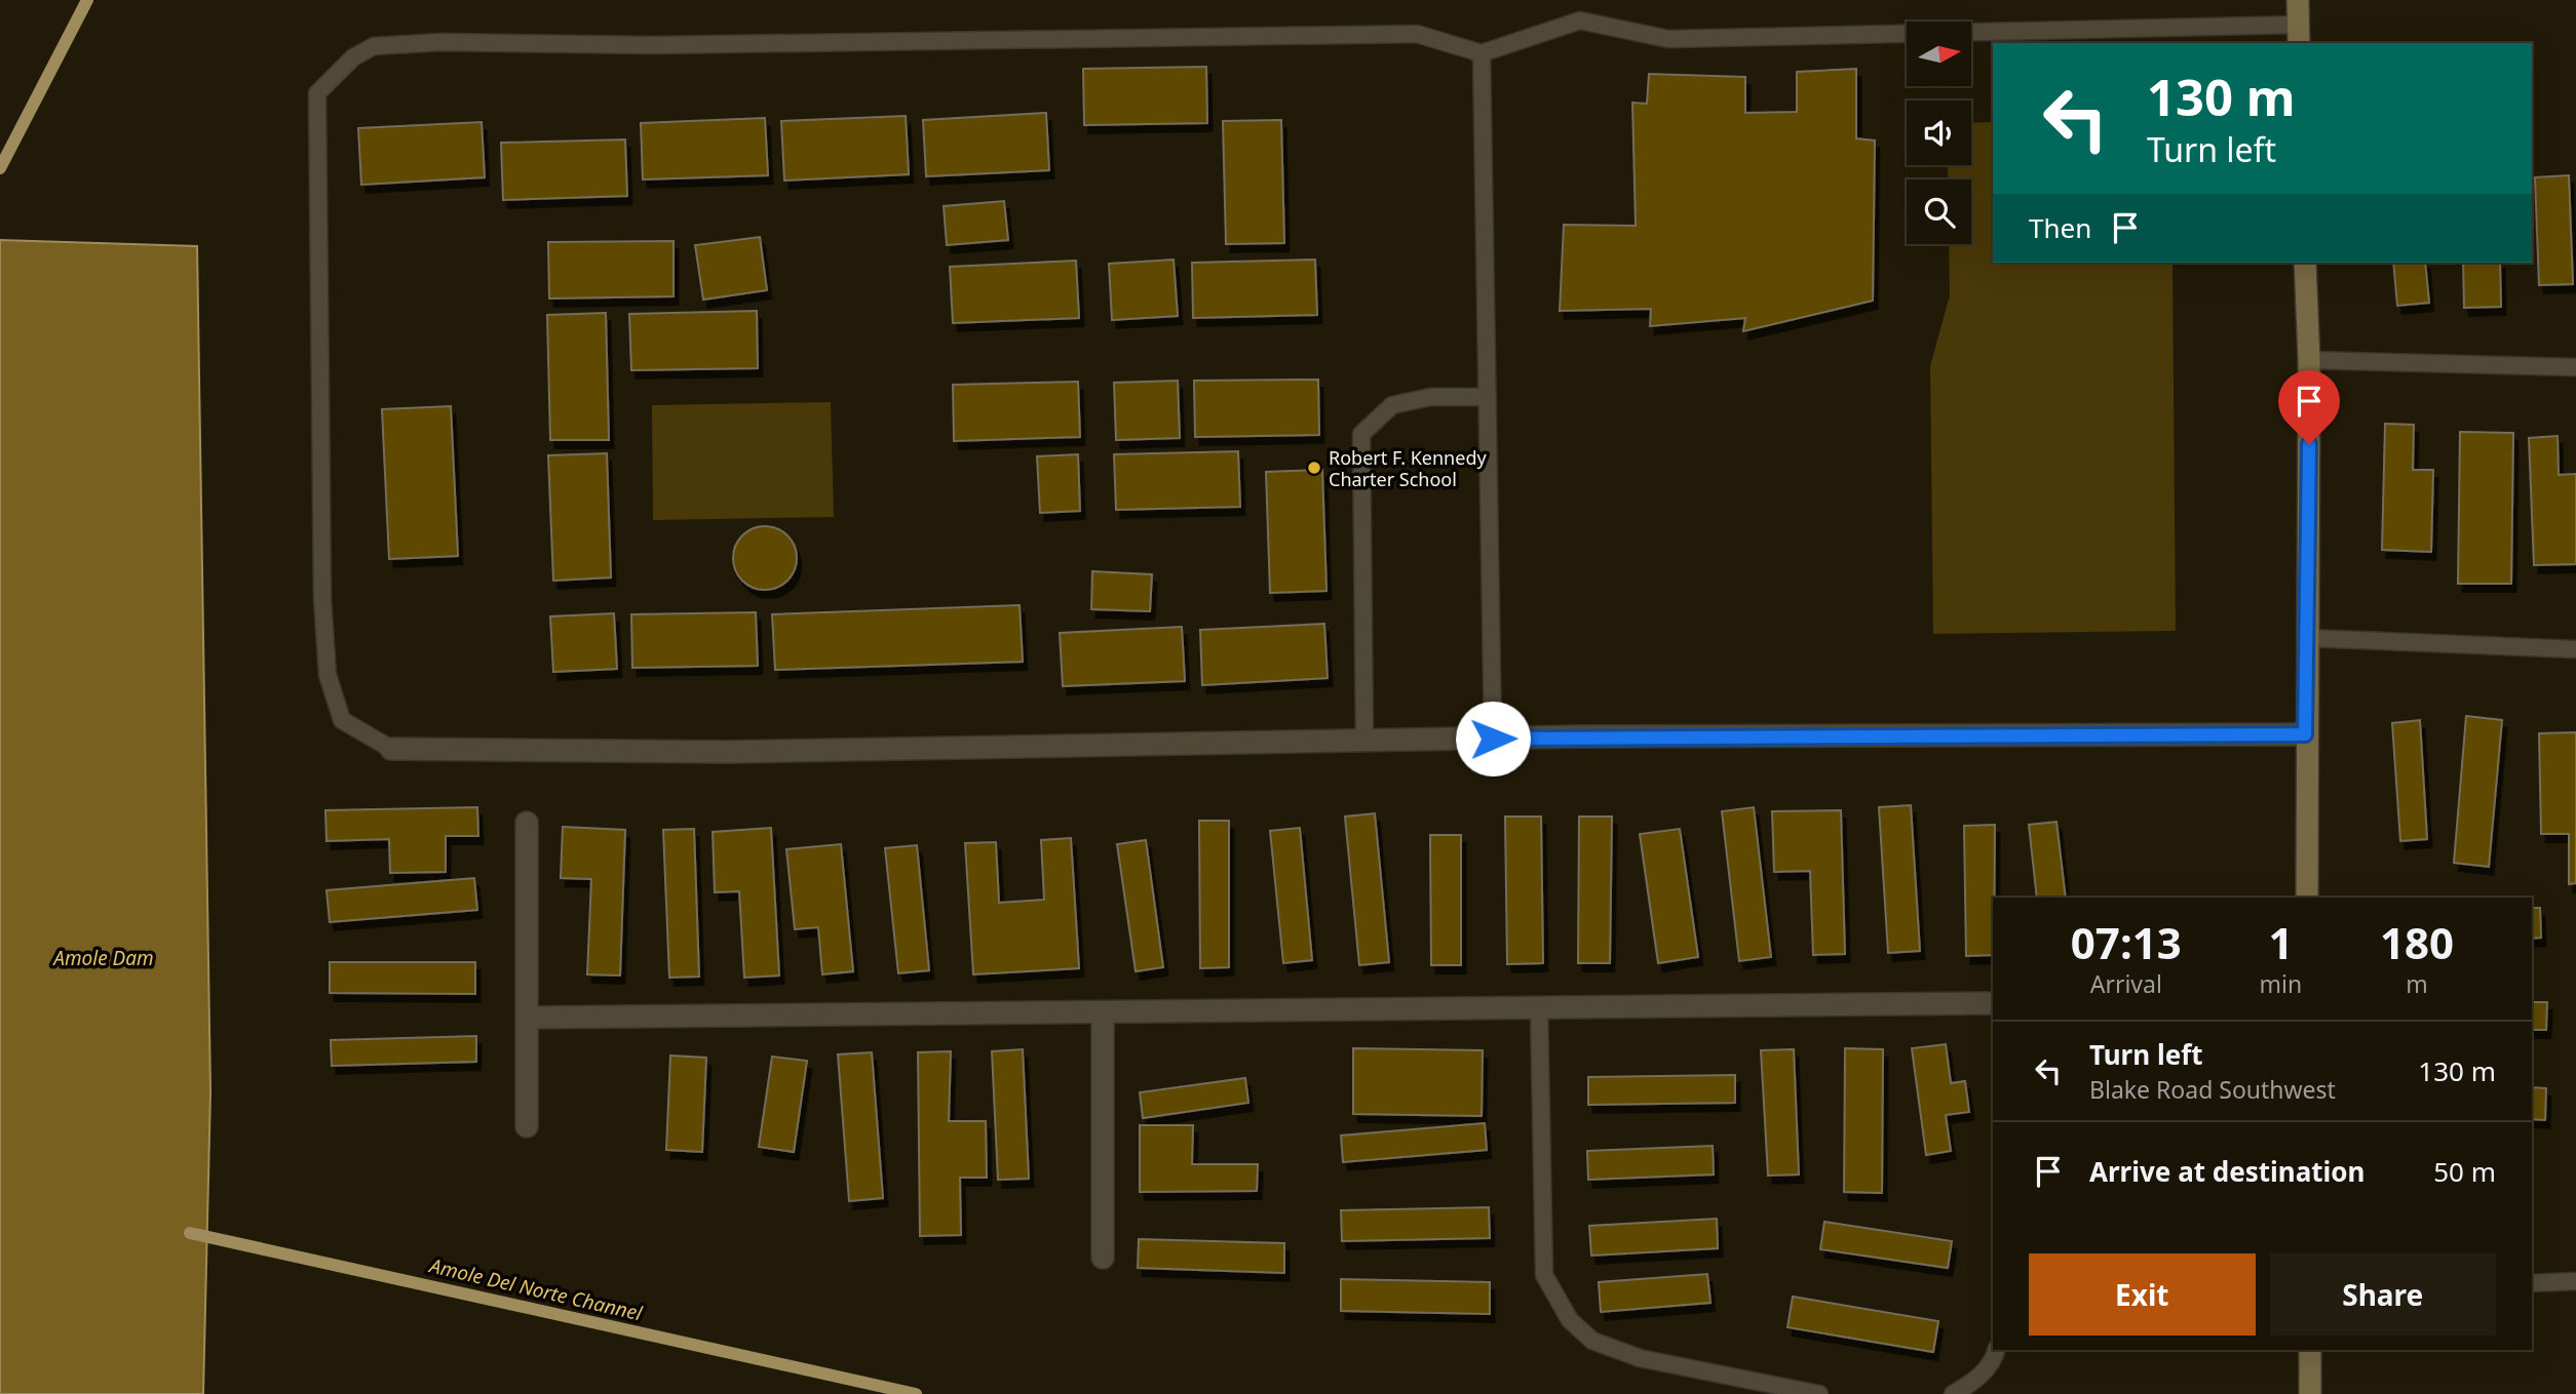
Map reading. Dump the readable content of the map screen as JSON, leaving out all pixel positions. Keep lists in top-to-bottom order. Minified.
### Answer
{"water":["Amole Dam","Amole Del Norte Channel"],"places":["Robert F. Kennedy Charter School"],"north":"right","page":{"turn":["130 m","Turn left"],"then":"Then","eta":["07:13","Arrival","1","min","180","m"],"list":[{"name":"Turn left","note":"Blake Road Southwest","value":"130 m"},{"name":"Arrive at destination","value":"50 m"}],"buttons":["Exit","Share"]}}
